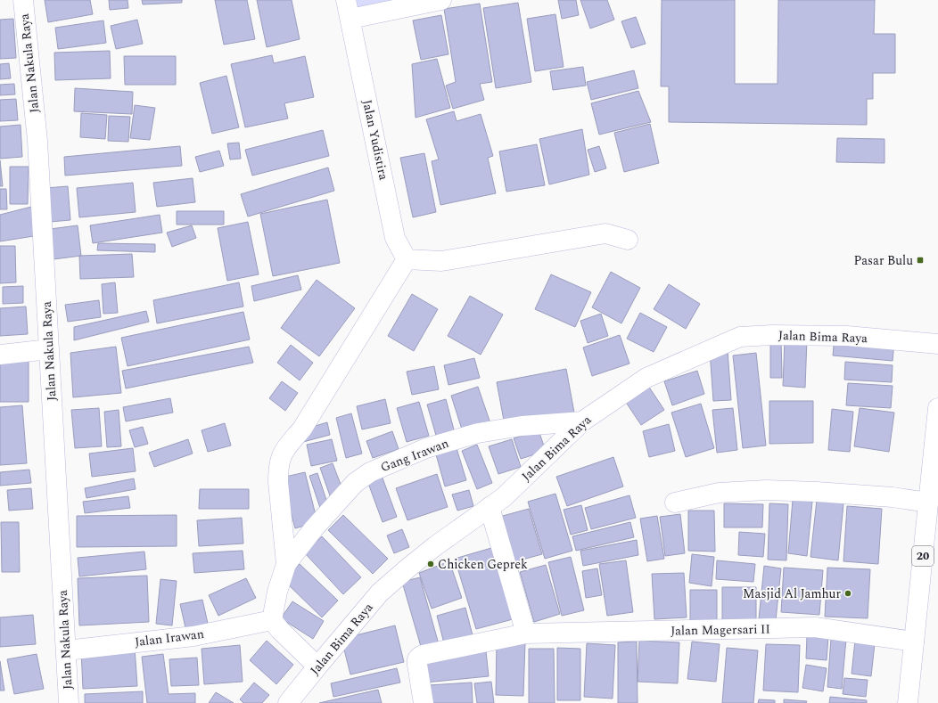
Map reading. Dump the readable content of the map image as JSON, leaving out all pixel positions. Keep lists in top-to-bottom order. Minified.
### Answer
{"streets":{"main road":["Jalan Nakula Raya","Jalan Yudistira","Jalan Bima Raya","Gang Irawan","20","Jalan Magersari II","Jalan Irawan"]},"crossings":[["Jalan Nakula Raya","Jalan Irawan"],["Jalan Bima Raya","Gang Irawan"],["20","Jalan Magersari II"]],"places":{"transit":["Pasar Bulu"],"other":["Chicken Geprek","Masjid Al Jamhur"]}}
